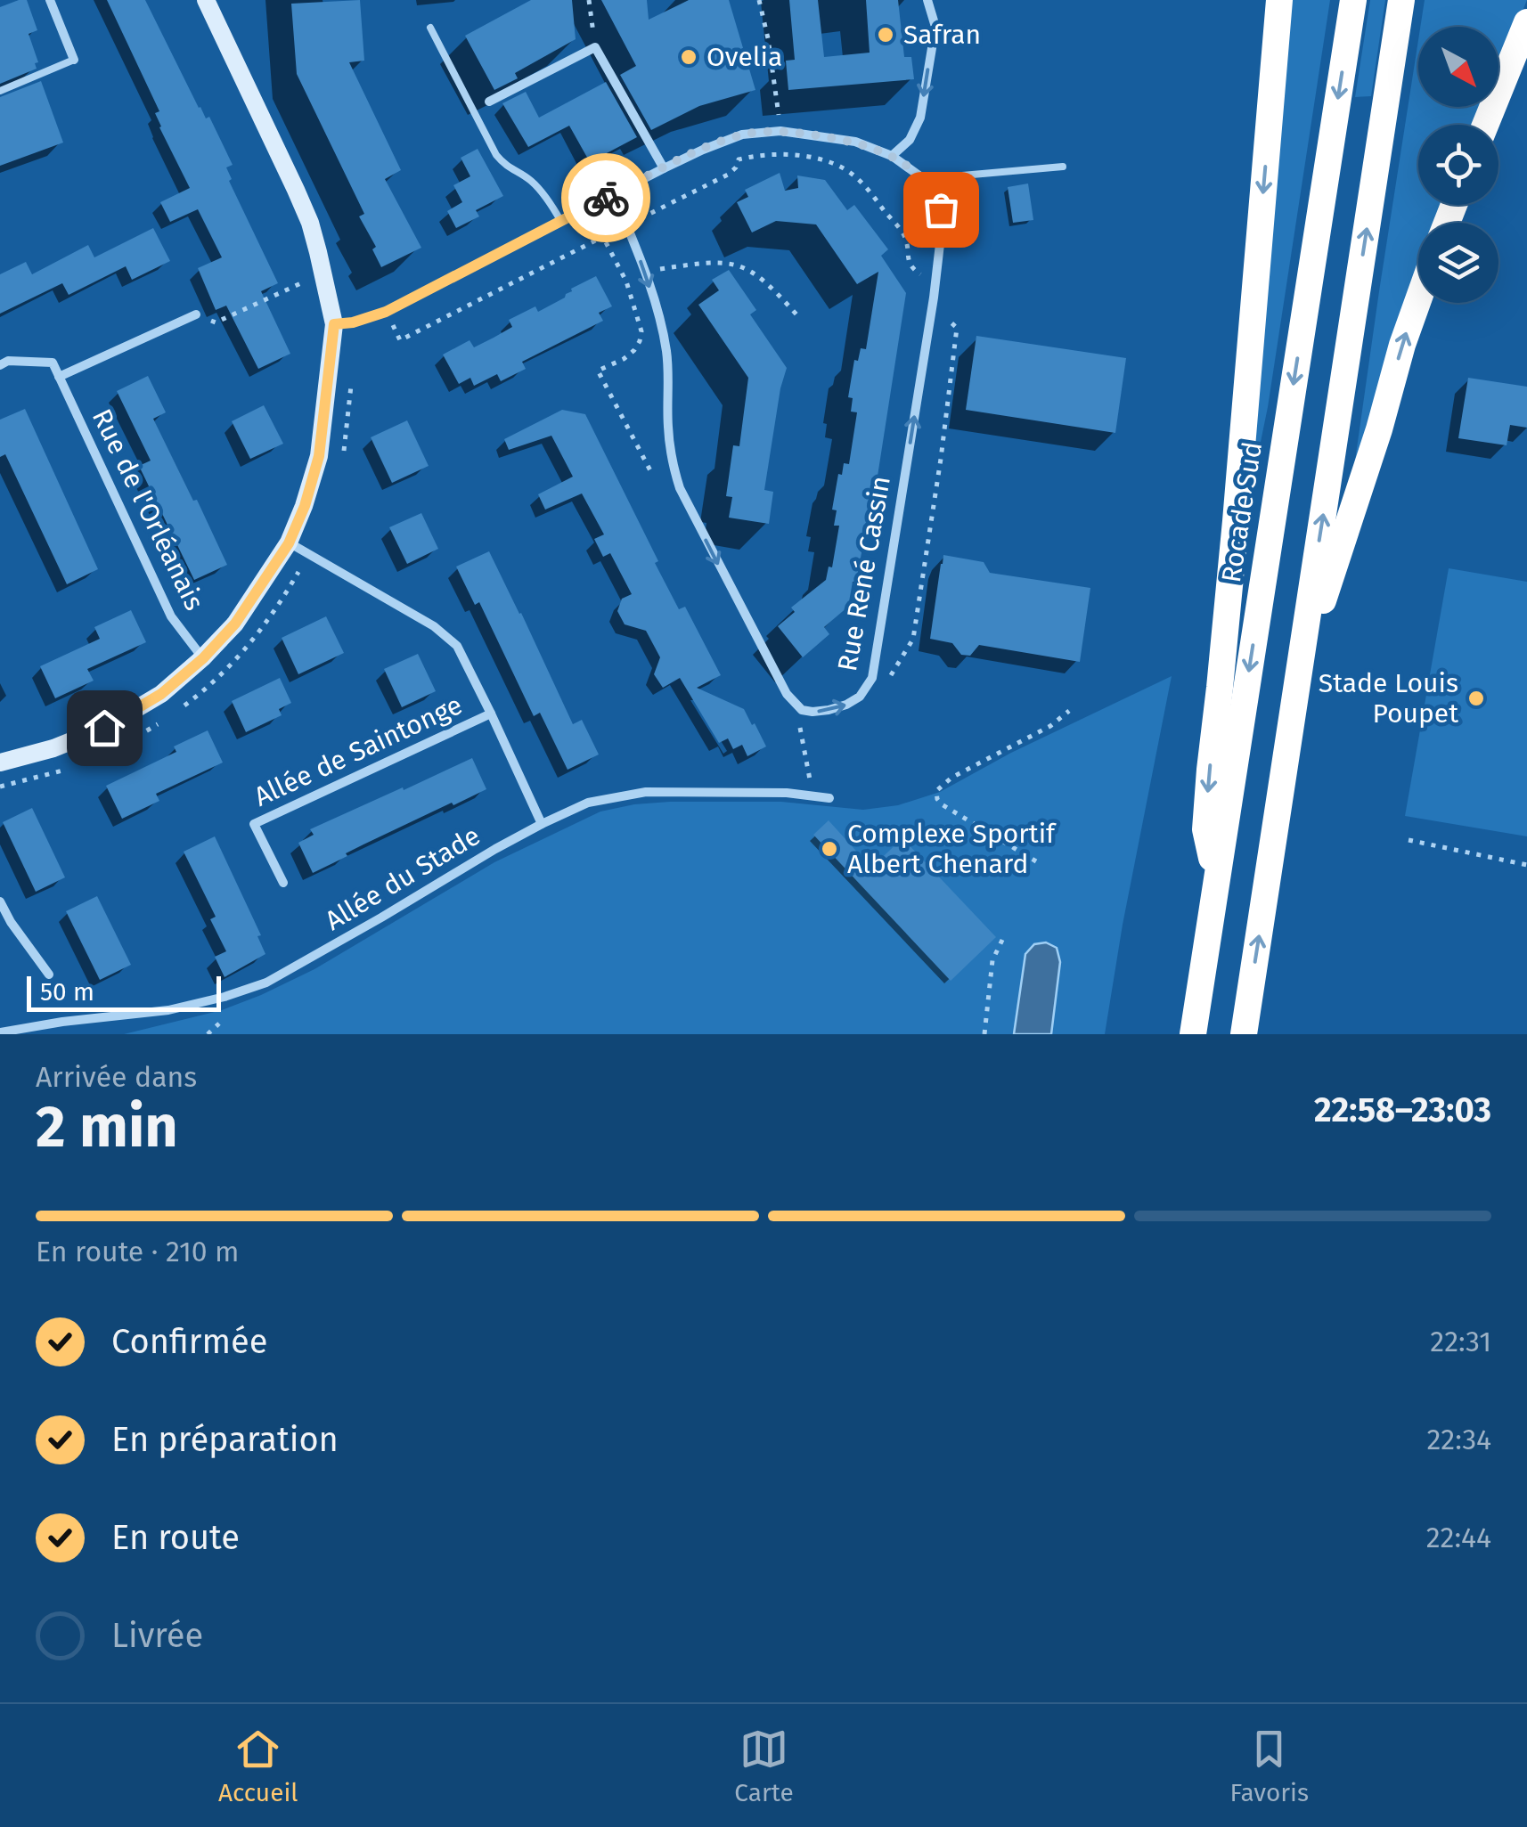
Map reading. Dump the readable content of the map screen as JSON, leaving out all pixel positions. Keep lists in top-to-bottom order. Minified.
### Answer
{"streets":{"highway":["Rocade Sud"],"street":["Rue de l'Orléanais","Rue René Cassin","Allée de Saintonge","Allée du Stade"]},"places":["Safran","Ovelia","Stade Louis Poupet","Complexe Sportif Albert Chenard"],"scale_bar":"50 m","north":"bottom right","page":{"scale":"50 m","heading":["2 min","Arrivée dans","22:58–23:03"],"bar":"En route · 210 m","list":[["Confirmée","22:31"],["En préparation","22:34"],["En route","22:44"],"Livrée"],"tabs":["Accueil","Carte","Favoris"]}}
